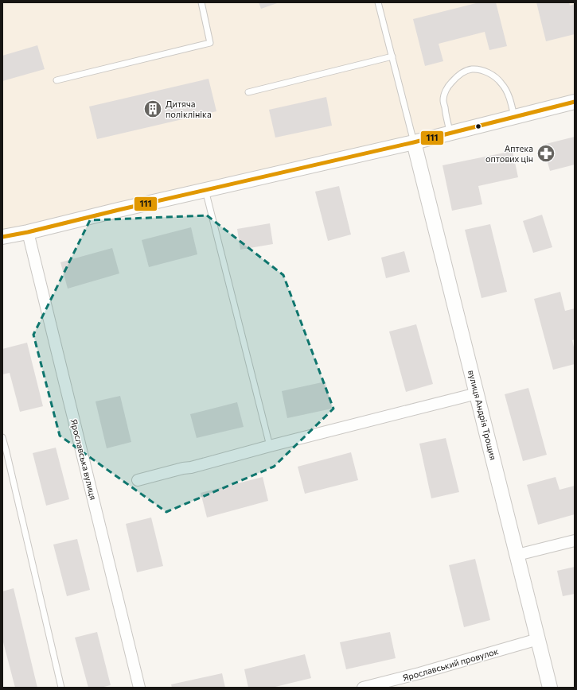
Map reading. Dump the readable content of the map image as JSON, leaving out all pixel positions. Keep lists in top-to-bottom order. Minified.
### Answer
{"streets":{"street":["вулиця Андрія Трощия","Ярославська вулиця","Ярославський провулок"]},"crossings":[["вулиця Андрія Трощия","Ярославський провулок"]],"places":{"building":["Дитяча поліклініка"],"pharmacy":["Аптека оптових цін"]},"lines":["transit line 111"]}
